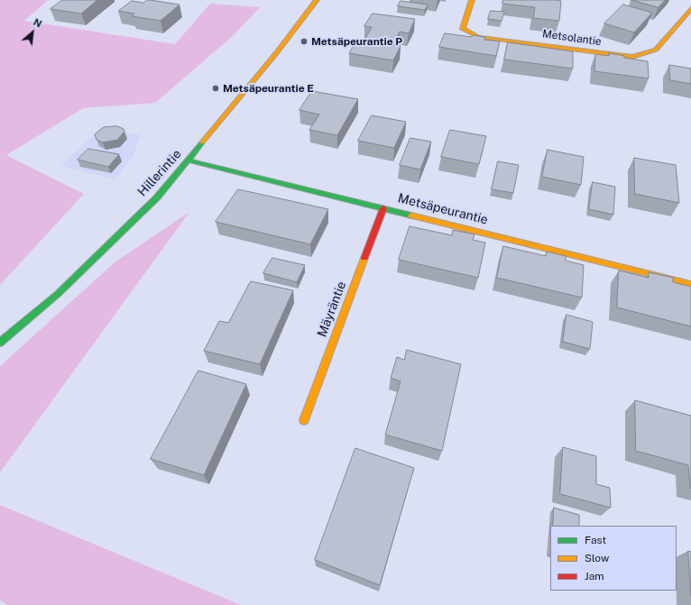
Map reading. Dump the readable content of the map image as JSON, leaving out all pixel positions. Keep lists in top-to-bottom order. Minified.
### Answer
{"streets":{"street":["Metsolantie","Hillerintie","Metsäpeurantie","Mäyräntie"]},"crossings":[["Hillerintie","Metsäpeurantie"],["Metsäpeurantie","Mäyräntie"]],"places":["Metsäpeurantie P","Metsäpeurantie E"],"legend":["Fast","Slow","Jam"],"north":"top right"}
